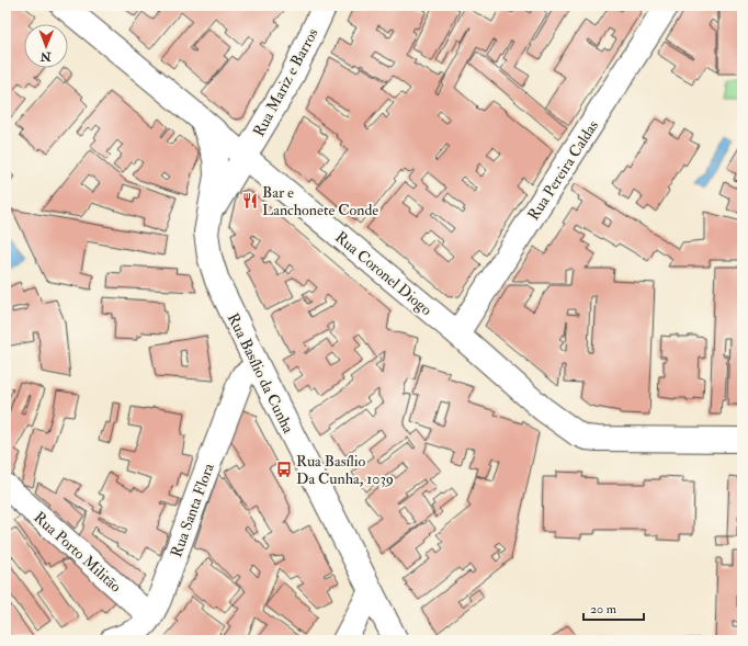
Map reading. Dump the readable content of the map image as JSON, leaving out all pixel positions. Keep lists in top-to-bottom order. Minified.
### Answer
{"streets":{"street":["Rua Mariz e Barros","Rua Pereira Caldas","Rua Coronel Diogo","Rua Basílio da Cunha","Rua Santa Flora","Rua Porto Militão"]},"crossings":[["Rua Mariz e Barros","Rua Coronel Diogo"],["Rua Mariz e Barros","Rua Basílio da Cunha"],["Rua Pereira Caldas","Rua Coronel Diogo"],["Rua Coronel Diogo","Rua Basílio da Cunha"],["Rua Basílio da Cunha","Rua Santa Flora"],["Rua Santa Flora","Rua Porto Militão"]],"places":{"restaurant":["Bar e Lanchonete Conde"],"bus stop":["Rua Basílio Da Cunha, 1039"]},"scale_bar":"20 m","north":"bottom"}
